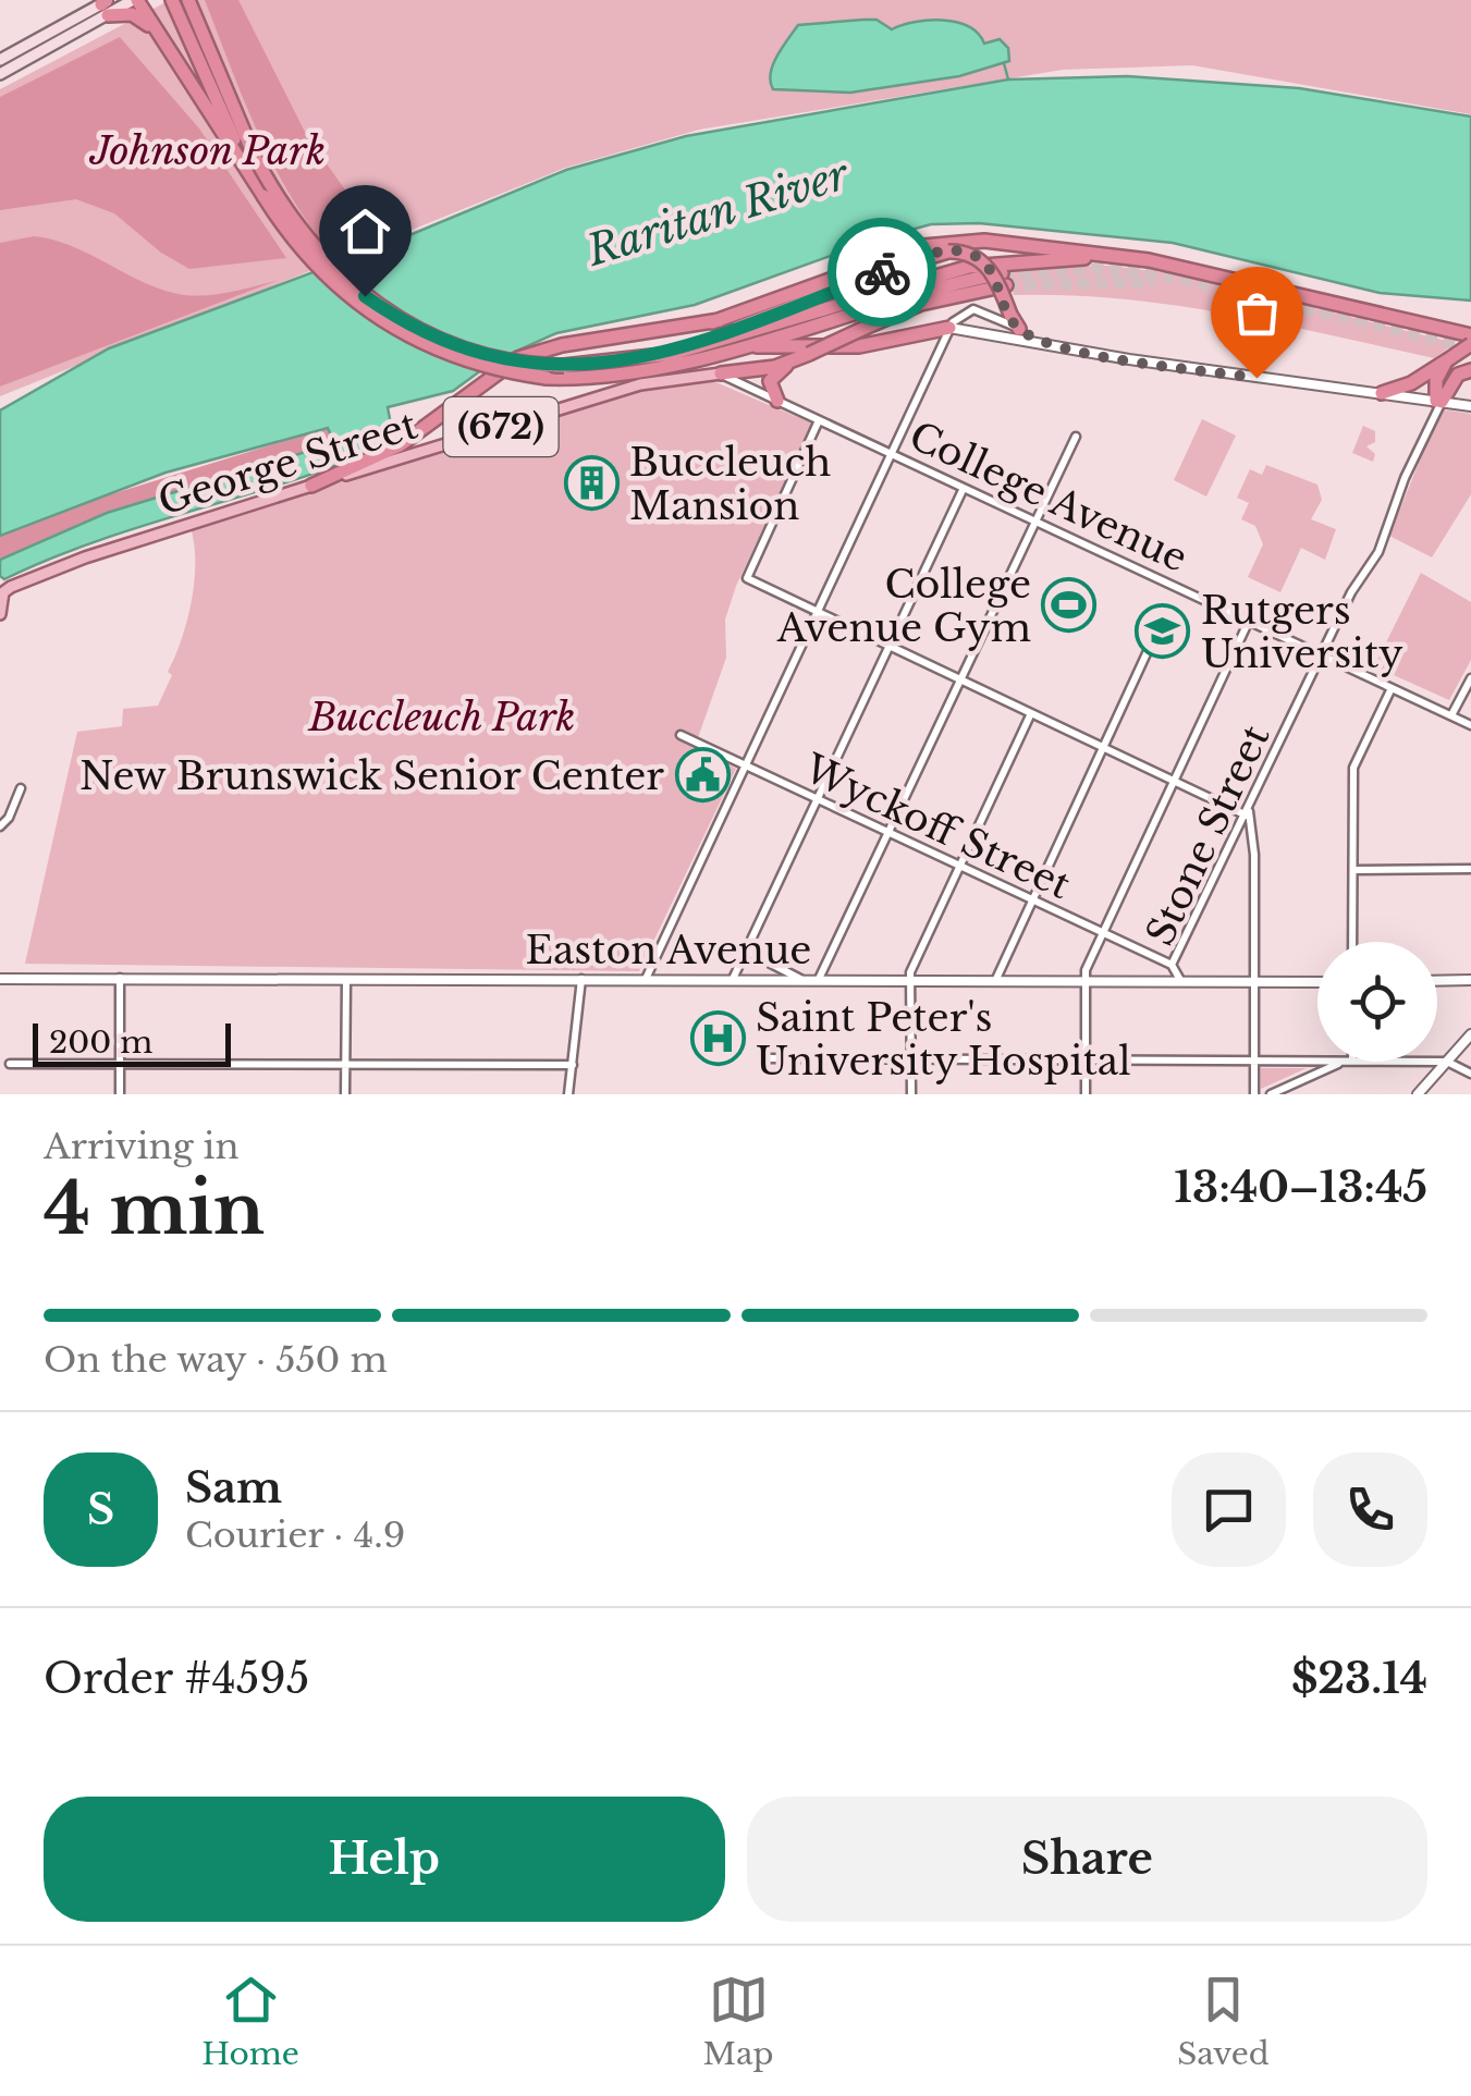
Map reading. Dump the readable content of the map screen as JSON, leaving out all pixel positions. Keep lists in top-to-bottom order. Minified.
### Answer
{"streets":{"main road":["(672)","George Street"],"street":["College Avenue","Wyckoff Street","Stone Street","Easton Avenue"]},"crossings":[["George Street","College Avenue"],["College Avenue","Stone Street"],["Wyckoff Street","Stone Street"],["Stone Street","Easton Avenue"]],"water":["Raritan River"],"parks":["Johnson Park","Buccleuch Park"],"places":{"building":["Buccleuch Mansion"],"sports":["College Avenue Gym"],"school or university":["Rutgers University"],"public building":["New Brunswick Senior Center"],"hospital":["Saint Peter's University Hospital"]},"scale_bar":"200 m","page":{"scale":"200 m","heading":["4 min","Arriving in","13:40–13:45"],"panel":["Sam","Courier · 4.9","Order #4595","$23.14"],"bar":"On the way · 550 m","round":"S","buttons":["Help","Share"],"tabs":["Home","Map","Saved"]}}
